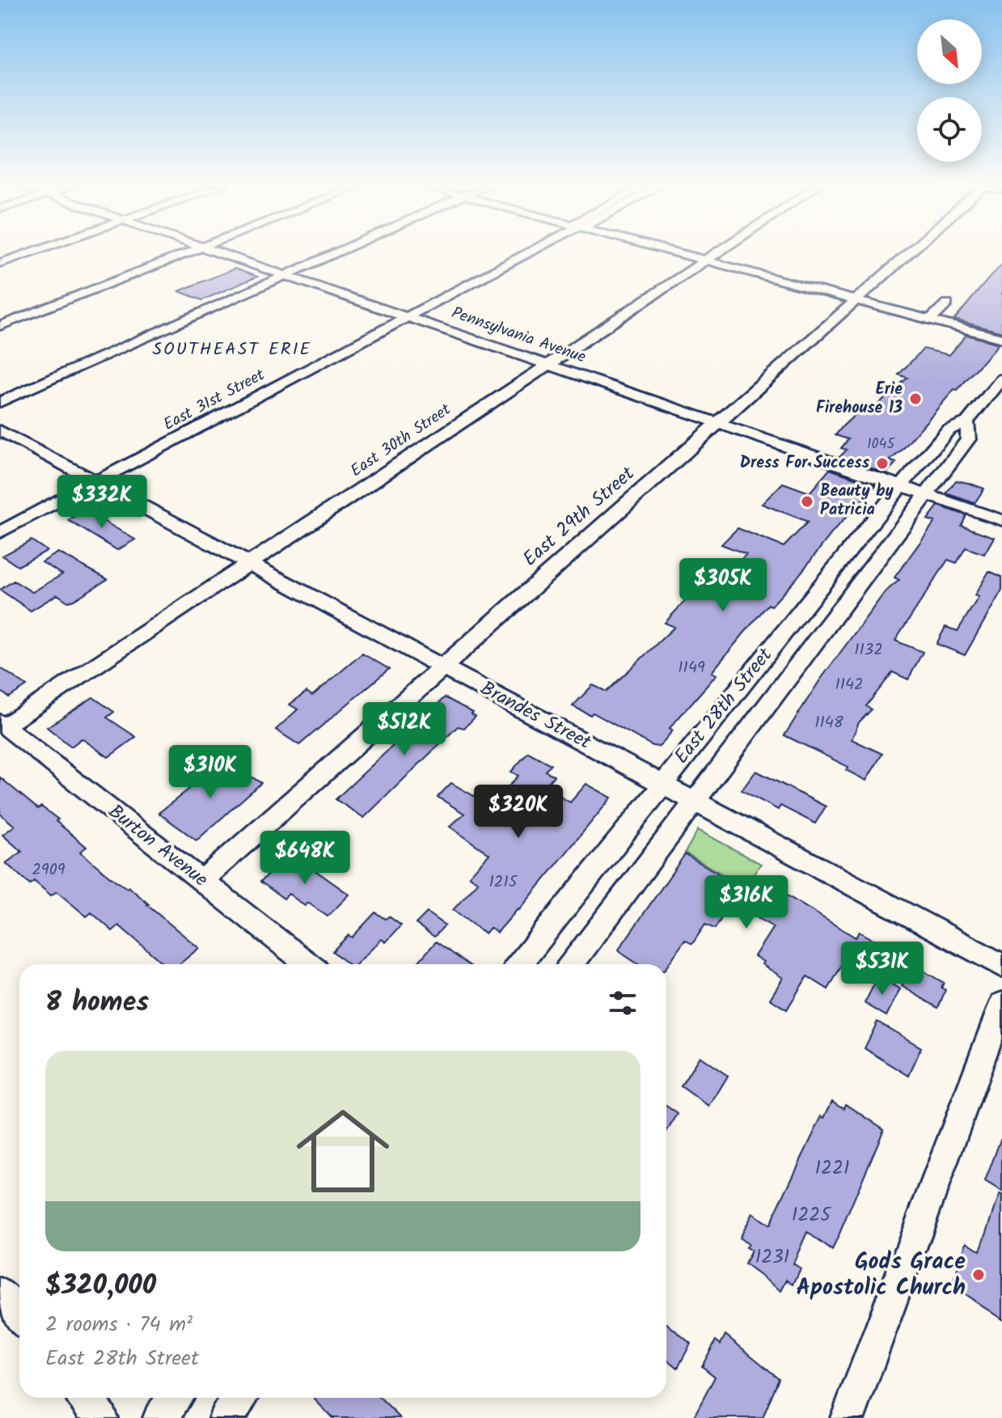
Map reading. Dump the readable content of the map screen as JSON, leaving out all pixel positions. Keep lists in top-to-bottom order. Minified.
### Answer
{"streets":{"street":["Pennsylvania Avenue","East 31st Street","East 30th Street","East 29th Street","East 28th Street","Brandes Street","Burton Avenue"]},"crossings":[["Pennsylvania Avenue","East 31st Street"],["Pennsylvania Avenue","East 30th Street"],["Pennsylvania Avenue","East 29th Street"],["Pennsylvania Avenue","East 28th Street"],["East 31st Street","Brandes Street"],["East 30th Street","Brandes Street"],["East 30th Street","Burton Avenue"],["East 29th Street","Brandes Street"],["East 29th Street","Burton Avenue"],["East 28th Street","Brandes Street"]],"districts":["SOUTHEAST ERIE"],"places":["Erie Firehouse 13","Dress For Success","Beauty by Patricia","Gods Grace Apostolic Church"],"house_numbers":["1045","1132","1149","1142","1148","2909","1215","1221","1225","1231"],"north":"bottom right","page":{"price":["$332K","$305K","$512K","$310K","$320K","$648K","$316K","$531K"],"heading":"8 homes","list":[{"name":"$320,000","note":"2 rooms · 74 m² · East 28th Street"}]}}
